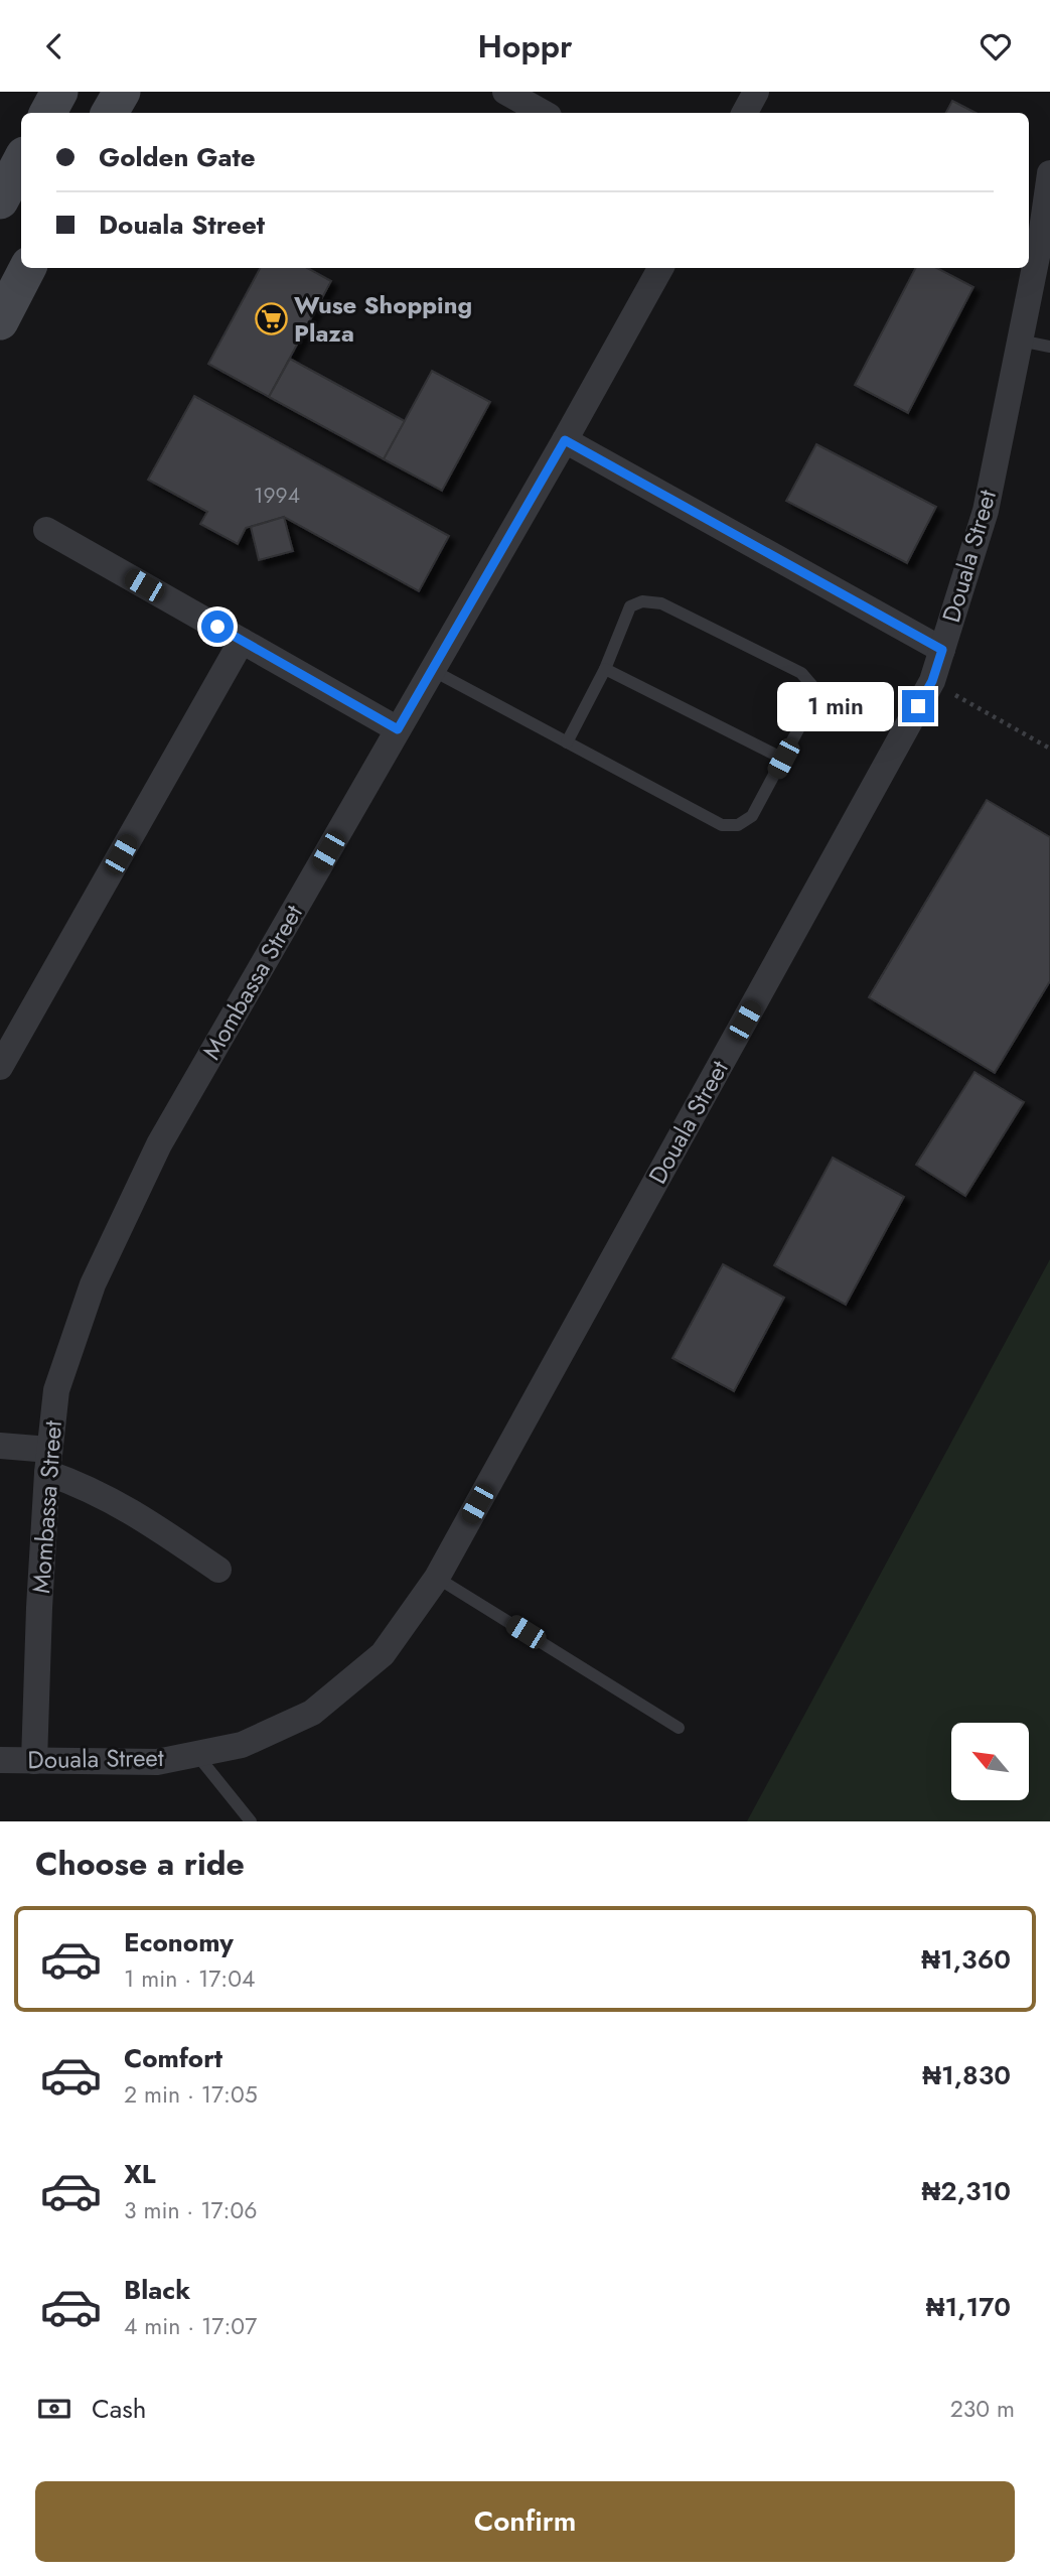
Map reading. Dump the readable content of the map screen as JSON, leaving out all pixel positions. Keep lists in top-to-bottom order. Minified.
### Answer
{"streets":{"street":["Douala Street","Mombassa Street"]},"crossings":[["Douala Street","Mombassa Street"]],"places":{"supermarket":["Wuse Shopping Plaza"]},"house_numbers":["1994"],"north":"top left","page":{"header":"Hoppr","banner":["Golden Gate","Douala Street"],"bubble":"1 min","heading":"Choose a ride","list":[{"name":"Economy","note":"1 min · 17:04","value":"₦1,360"},{"name":"Comfort","note":"2 min · 17:05","value":"₦1,830"},{"name":"XL","note":"3 min · 17:06","value":"₦2,310"},{"name":"Black","note":"4 min · 17:07","value":"₦1,170"}],"pay":["Cash","230 m"],"buttons":"Confirm"}}
